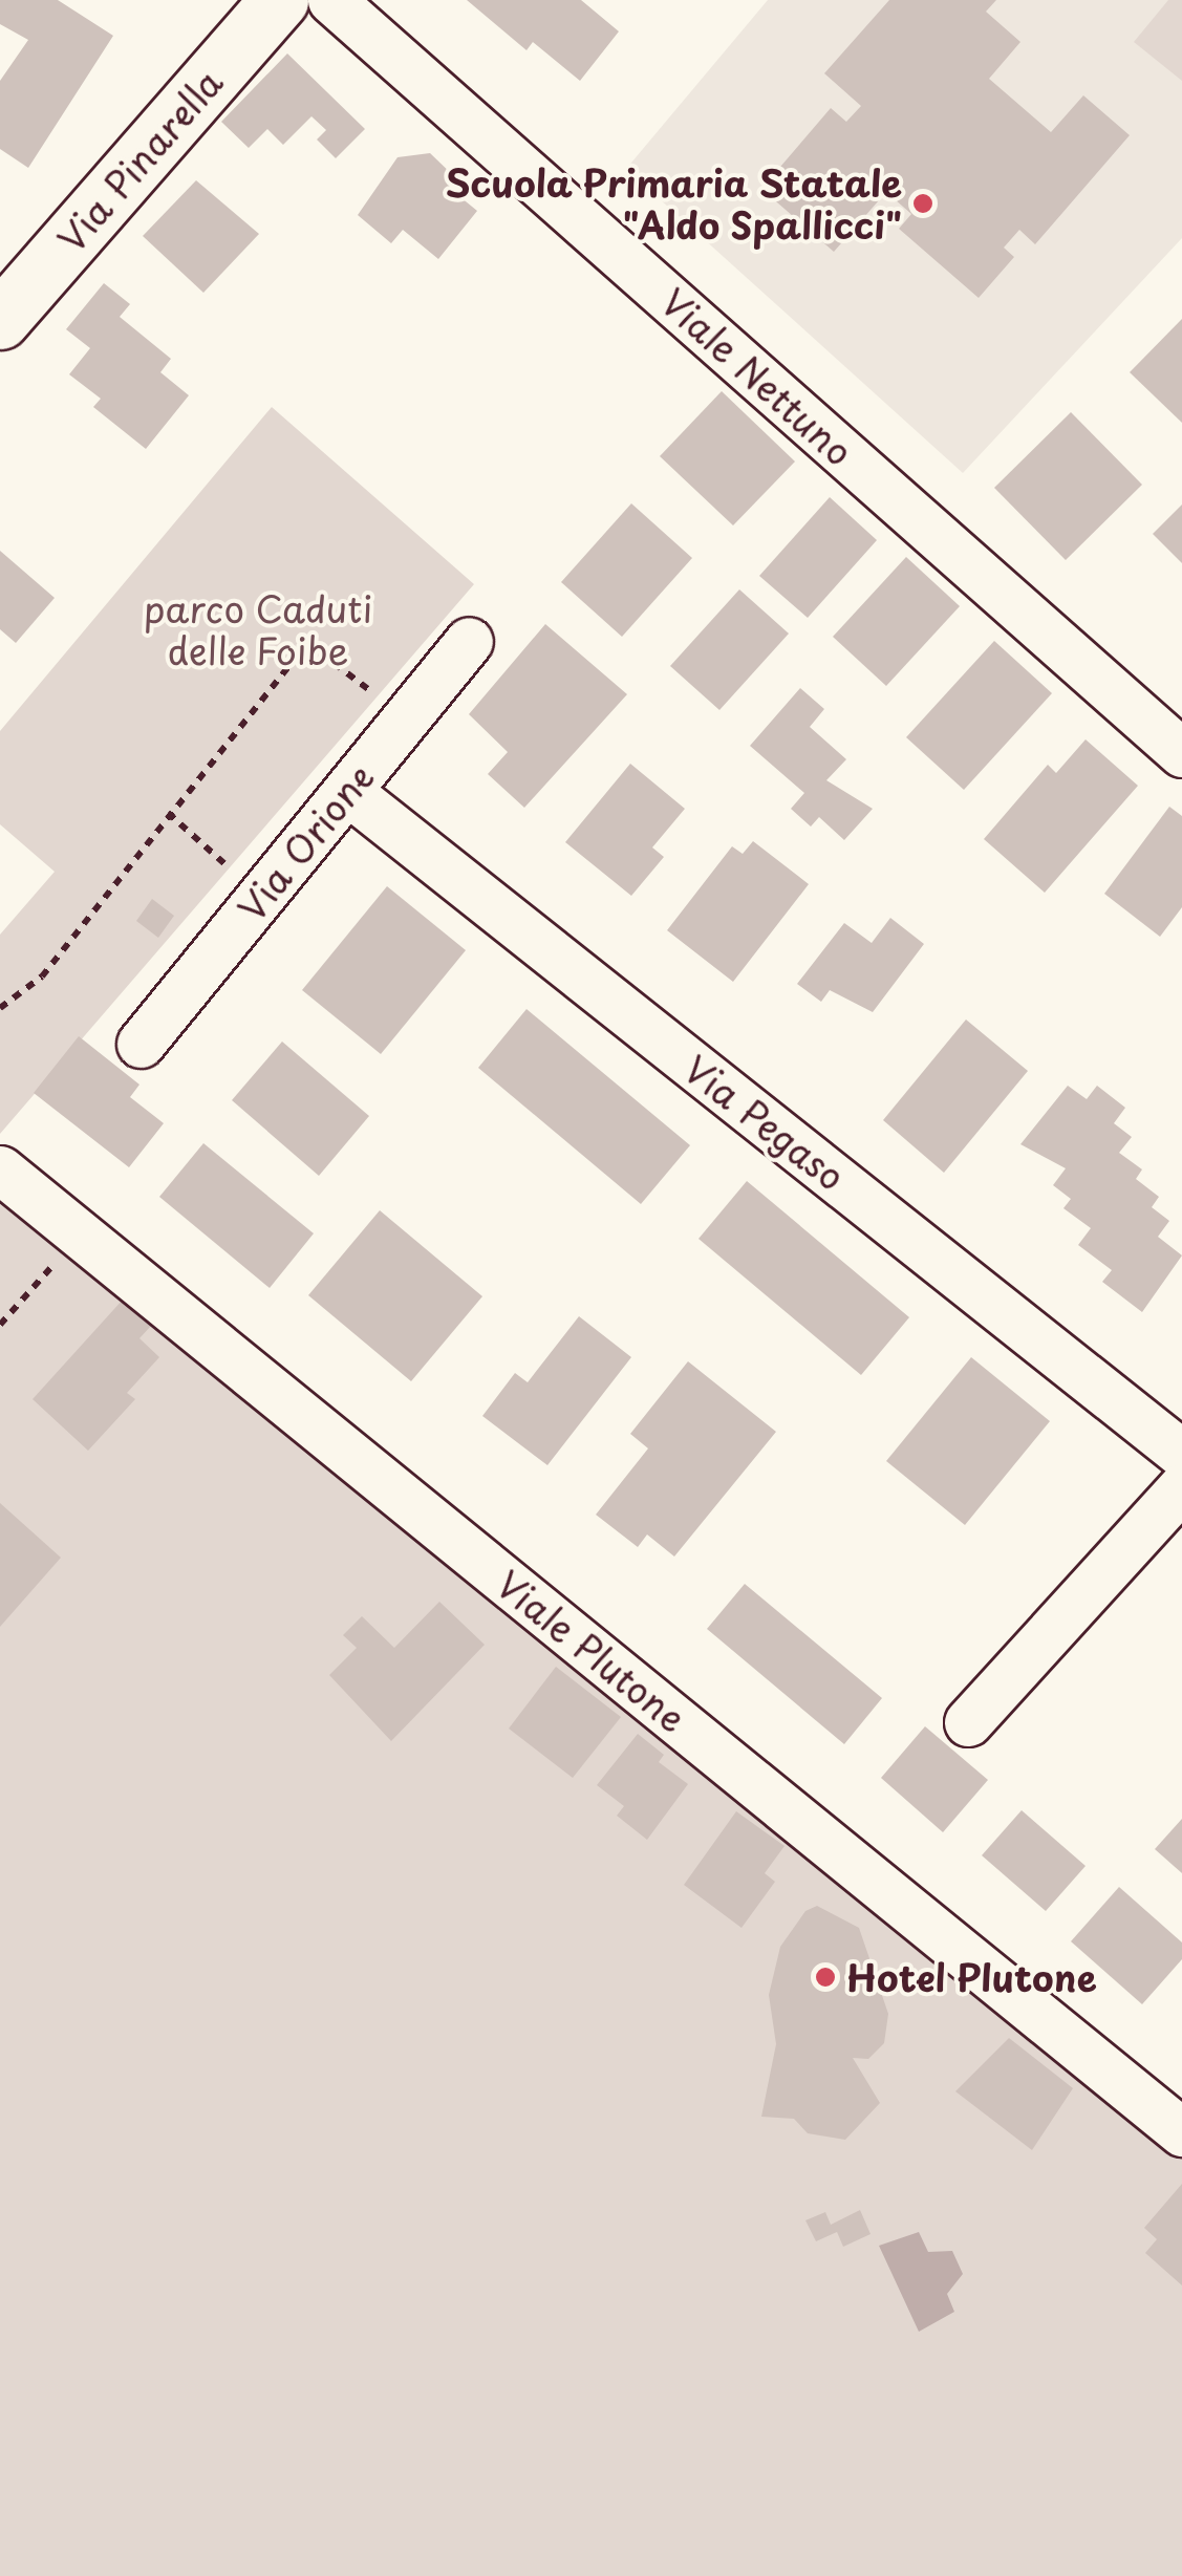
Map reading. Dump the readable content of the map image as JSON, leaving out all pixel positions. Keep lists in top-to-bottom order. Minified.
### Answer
{"streets":{"street":["Via Pinarella","Viale Nettuno","Via Orione","Via Pegaso","Viale Plutone"]},"crossings":[["Via Orione","Via Pegaso"]],"parks":["parco Caduti delle Foibe"],"places":["Scuola Primaria Statale \"Aldo Spallicci\"","Hotel Plutone"]}
